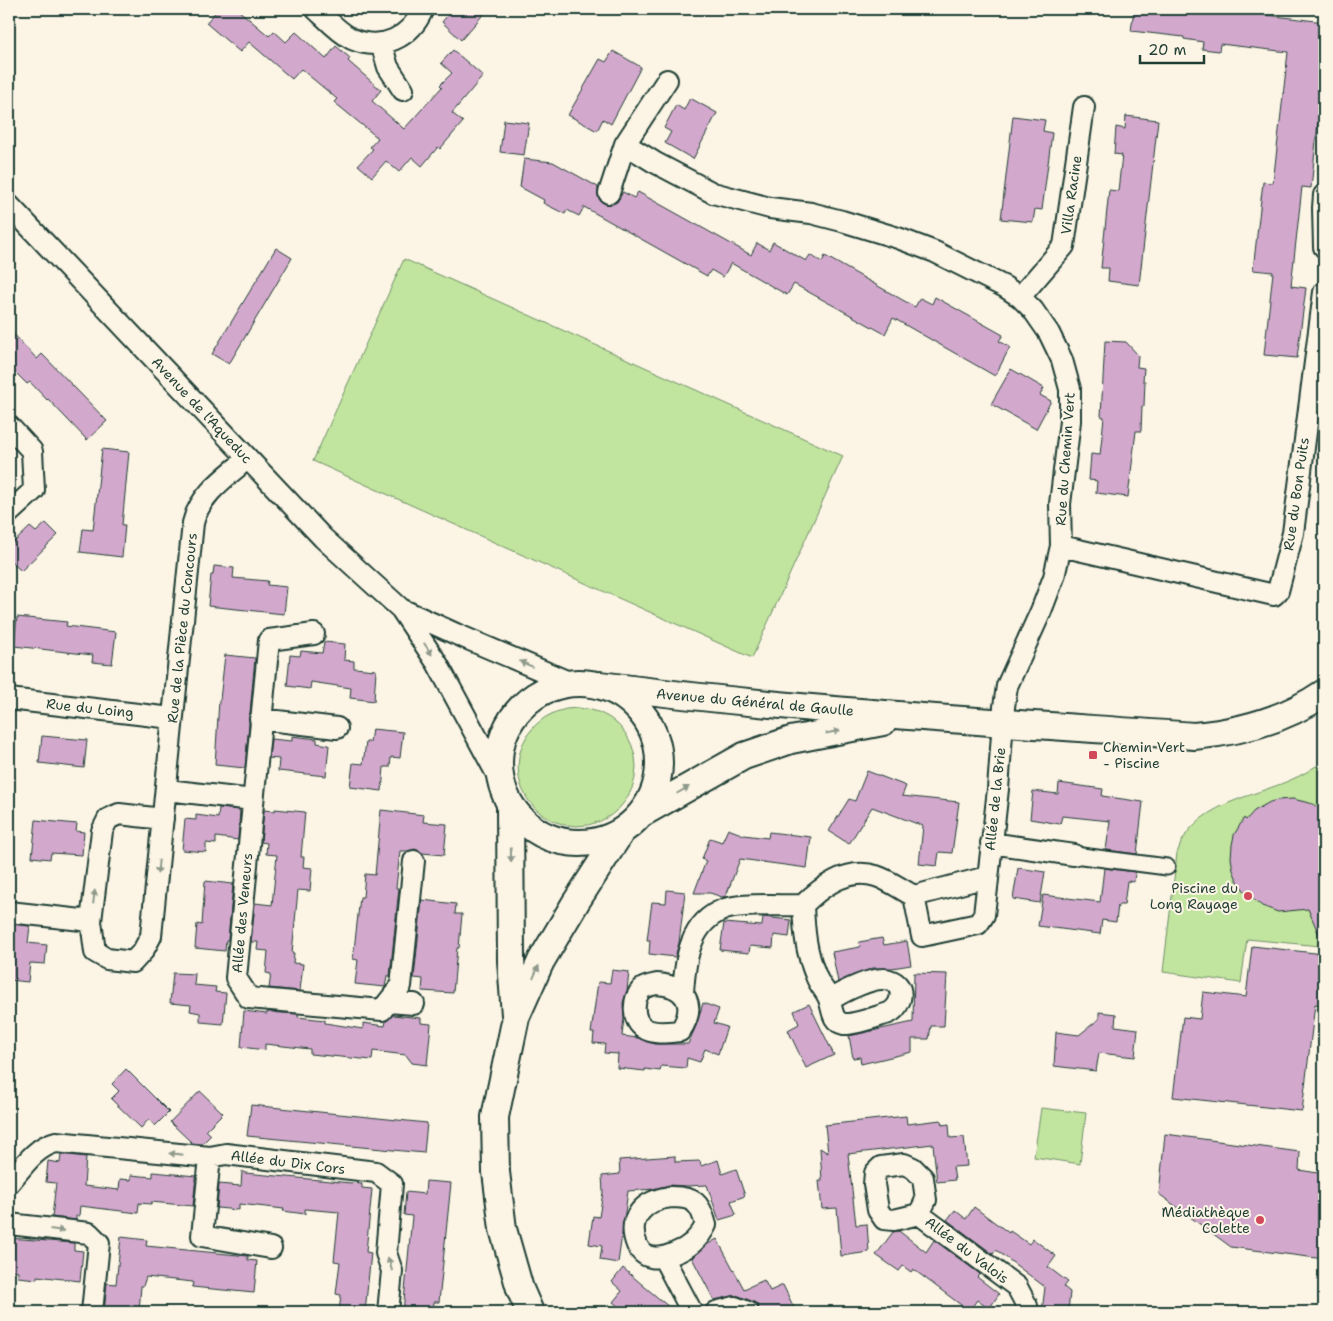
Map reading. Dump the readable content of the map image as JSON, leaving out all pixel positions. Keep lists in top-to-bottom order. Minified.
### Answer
{"streets":{"street":["Villa Racine","Avenue de l'Aqueduc","Rue du Chemin Vert","Rue du Bon Puits","Rue de la Pièce du Concours","Avenue du Général de Gaulle","Rue du Loing","Allée de la Brie","Allée des Veneurs","Allée du Dix Cors","Allée du Valois"]},"crossings":[["Villa Racine","Rue du Chemin Vert"],["Avenue de l'Aqueduc","Rue de la Pièce du Concours"],["Avenue de l'Aqueduc","Avenue du Général de Gaulle"],["Rue du Chemin Vert","Rue du Bon Puits"],["Rue du Chemin Vert","Avenue du Général de Gaulle"],["Rue du Chemin Vert","Allée de la Brie"],["Rue de la Pièce du Concours","Rue du Loing"],["Avenue du Général de Gaulle","Allée de la Brie"]],"places":{"transit":["Chemin Vert - Piscine"],"other":["Piscine du Long Rayage","Médiathèque Colette"]},"scale_bar":"20 m"}
